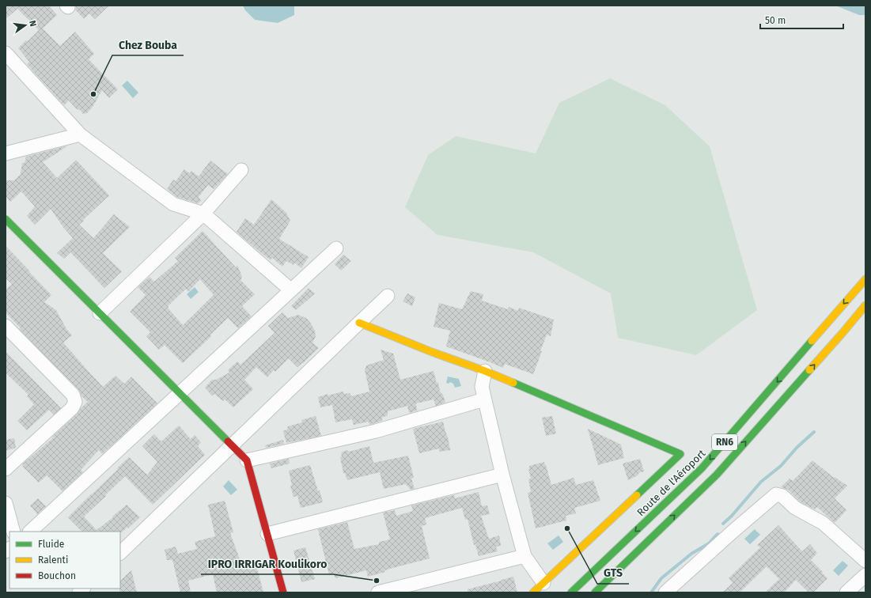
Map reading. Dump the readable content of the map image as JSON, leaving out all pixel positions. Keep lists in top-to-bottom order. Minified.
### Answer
{"streets":{"main road":["RN6","Route de l'Aéroport"]},"places":["Chez Bouba","GTS","IPRO IRRIGAR Koulikoro"],"legend":["Fluide","Ralenti","Bouchon"],"scale_bar":"50 m","north":"right"}
